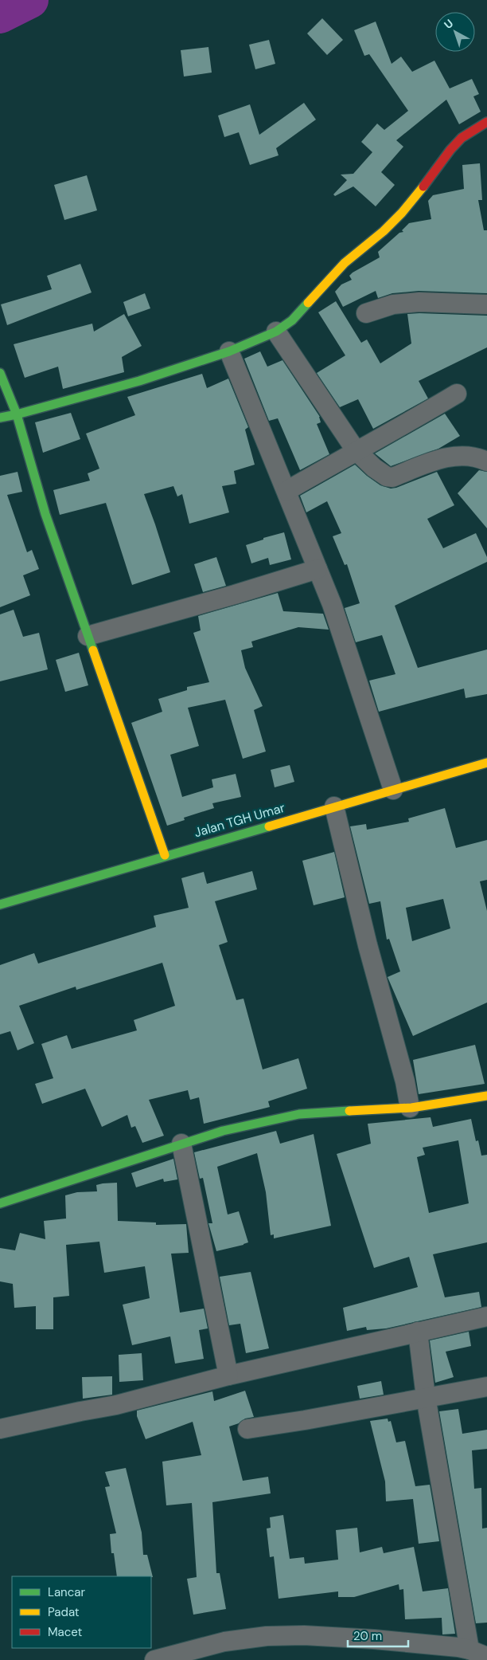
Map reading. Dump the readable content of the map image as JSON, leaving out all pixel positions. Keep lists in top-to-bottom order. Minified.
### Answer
{"streets":{"street":["Jalan TGH Umar"]},"legend":["Lancar","Padat","Macet"],"scale_bar":"20 m","north":"top left"}
